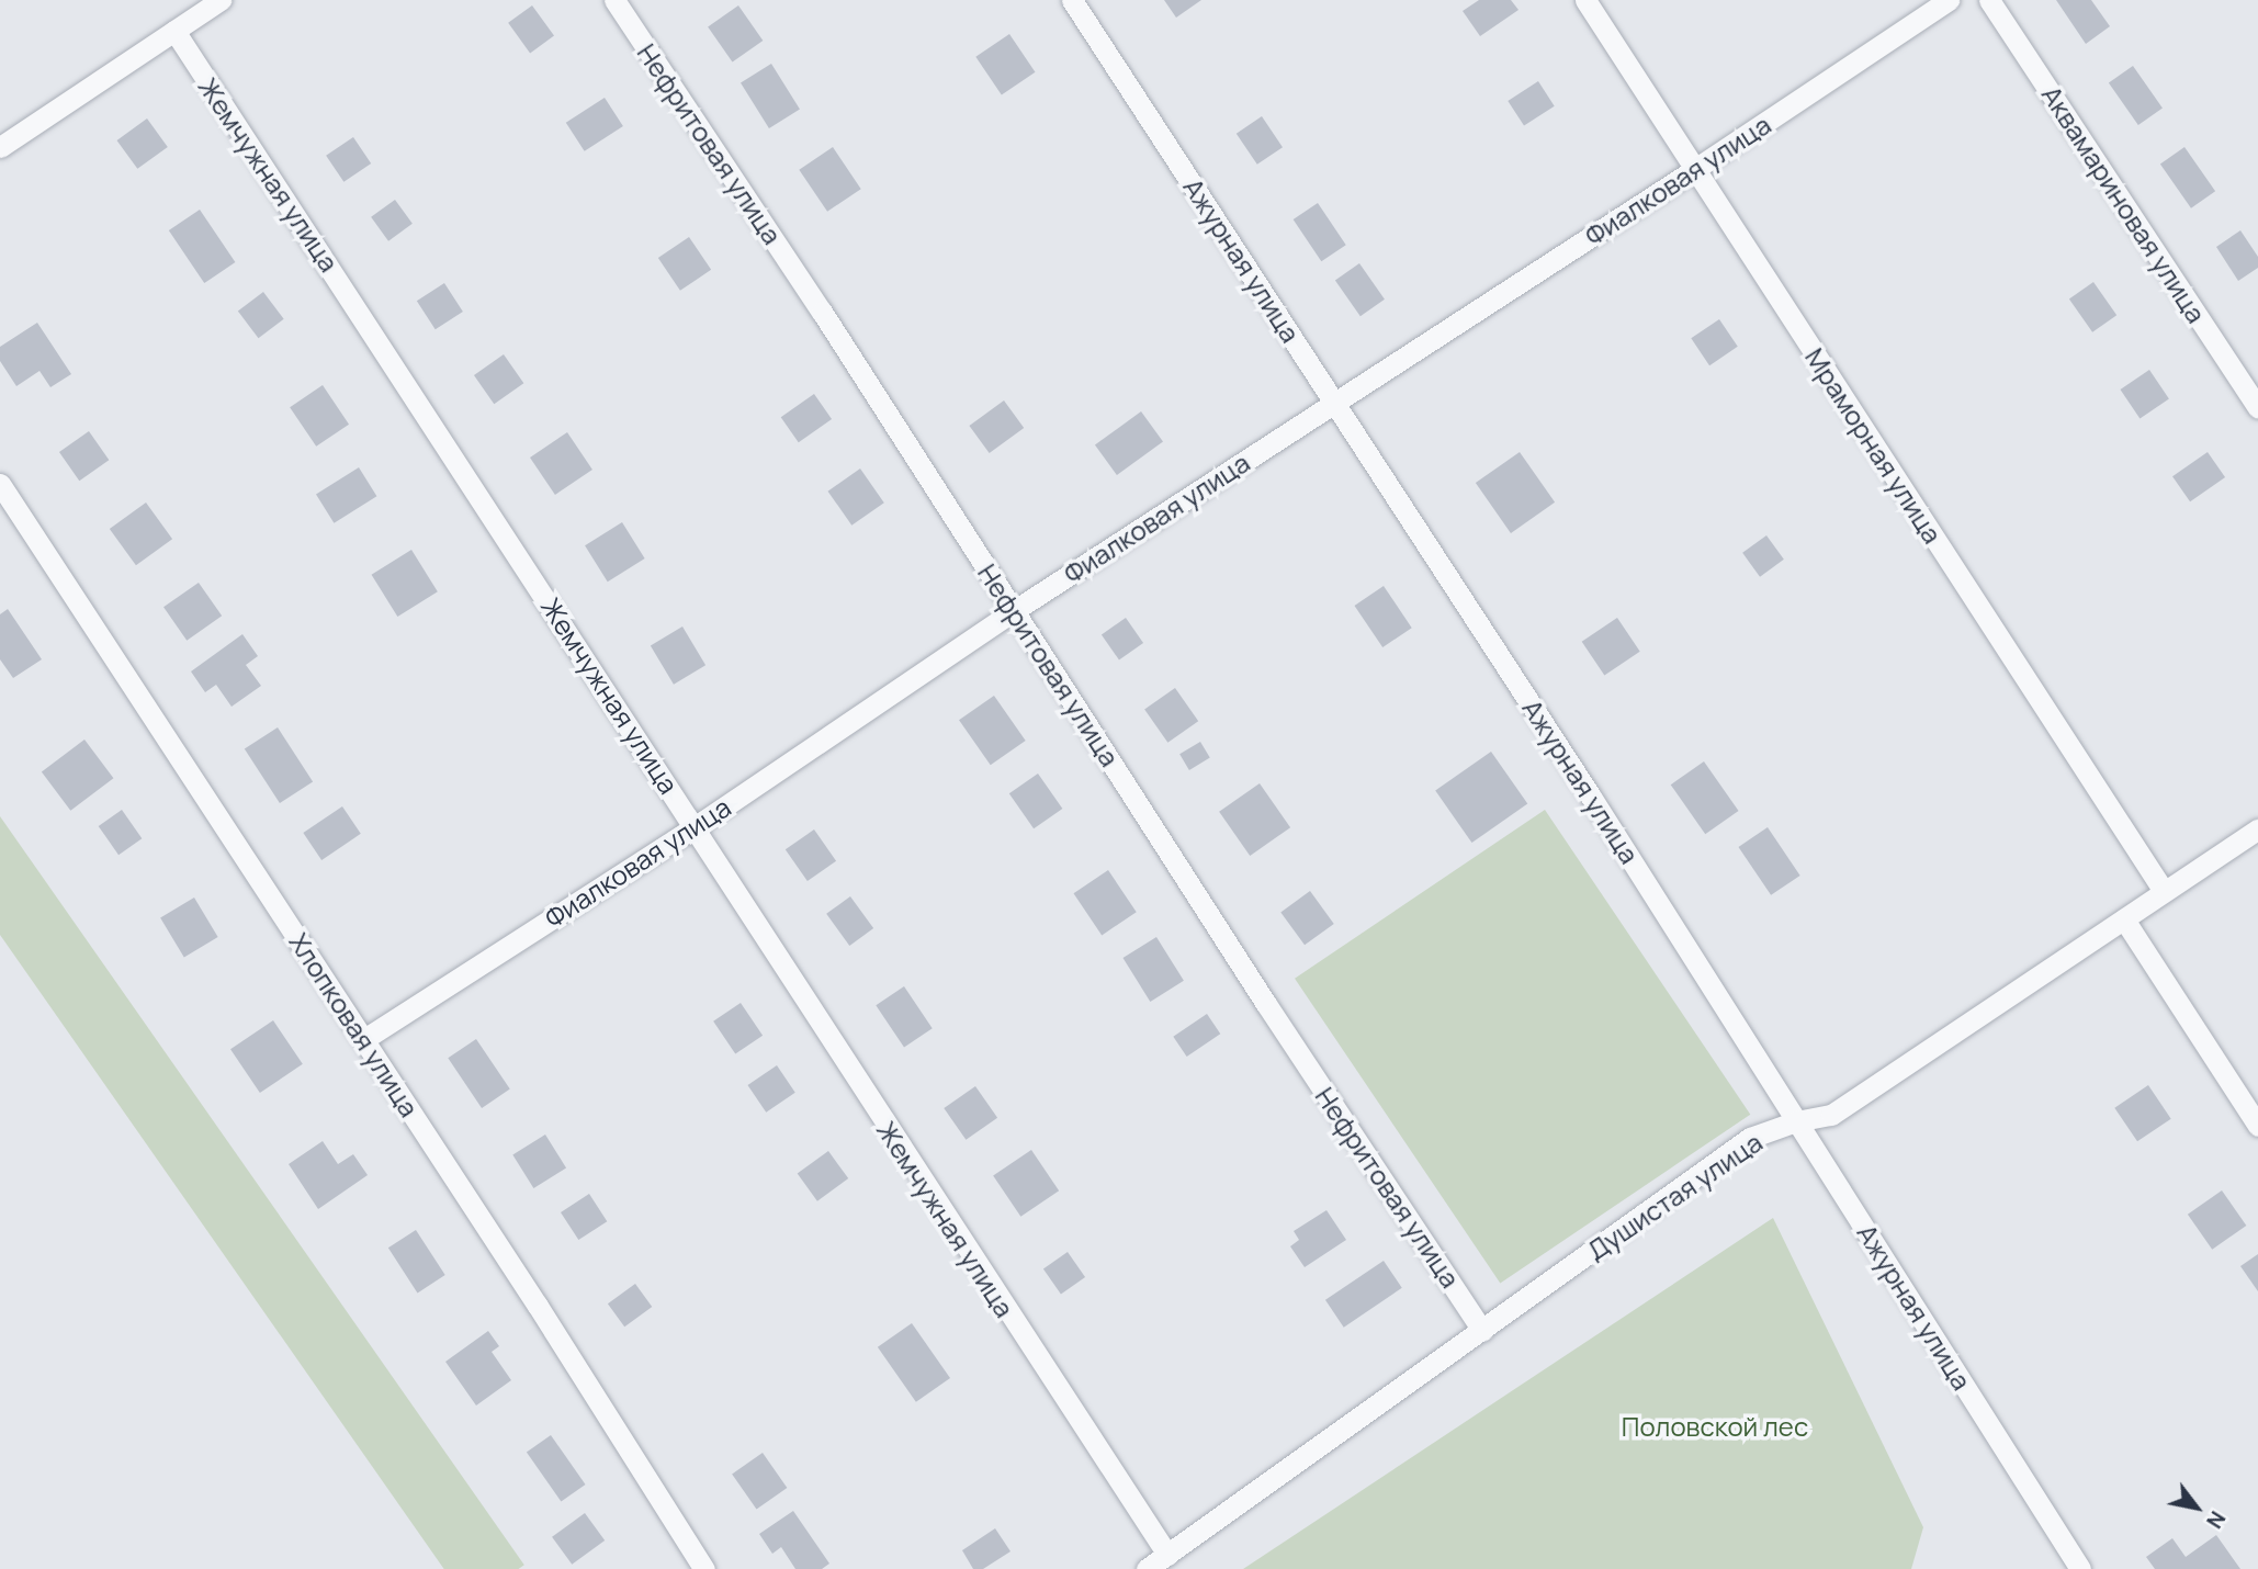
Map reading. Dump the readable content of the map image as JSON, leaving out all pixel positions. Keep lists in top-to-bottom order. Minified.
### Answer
{"streets":{"street":["Нефритовая улица","Жемчужная улица","Фиалковая улица","Аквамариновая улица","Ажурная улица","Мраморная улица","Хлопковая улица","Душистая улица"]},"crossings":[["Нефритовая улица","Фиалковая улица"],["Нефритовая улица","Душистая улица"],["Жемчужная улица","Фиалковая улица"],["Жемчужная улица","Душистая улица"],["Фиалковая улица","Ажурная улица"],["Фиалковая улица","Мраморная улица"],["Фиалковая улица","Хлопковая улица"],["Ажурная улица","Душистая улица"],["Мраморная улица","Душистая улица"]],"parks":["Половской лес"],"north":"bottom right"}
